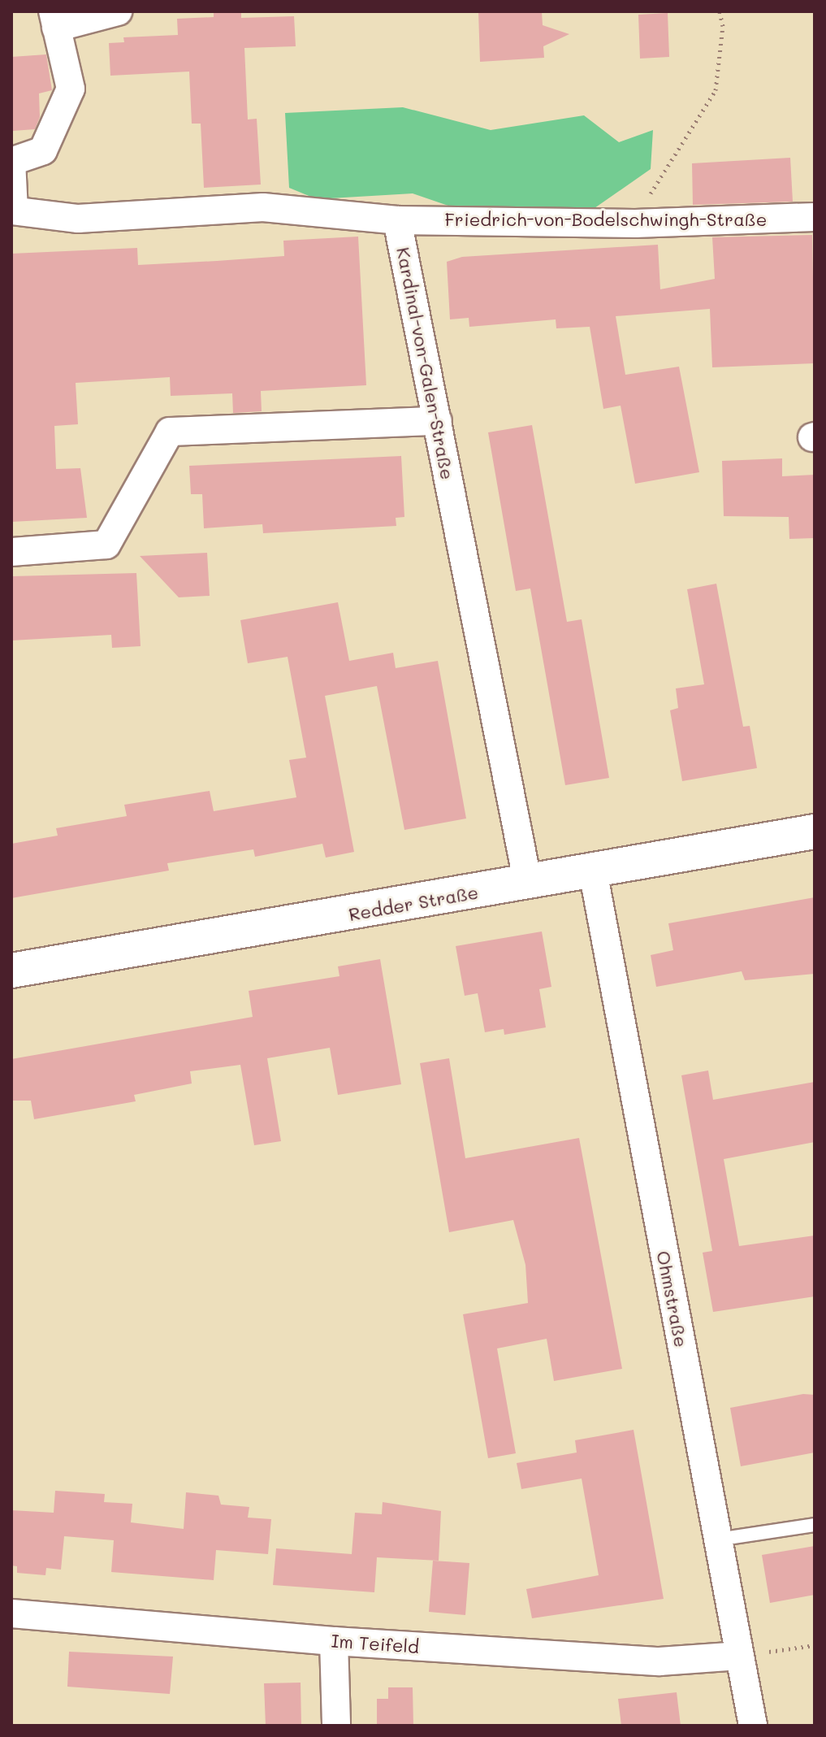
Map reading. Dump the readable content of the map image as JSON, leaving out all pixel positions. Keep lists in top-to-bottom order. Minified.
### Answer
{"streets":{"street":["Friedrich-von-Bodelschwingh-Straße","Kardinal-von-Galen-Straße","Redder Straße","Ohmstraße","Im Teifeld"]},"crossings":[["Friedrich-von-Bodelschwingh-Straße","Kardinal-von-Galen-Straße"],["Kardinal-von-Galen-Straße","Redder Straße"],["Redder Straße","Ohmstraße"],["Ohmstraße","Im Teifeld"]]}
